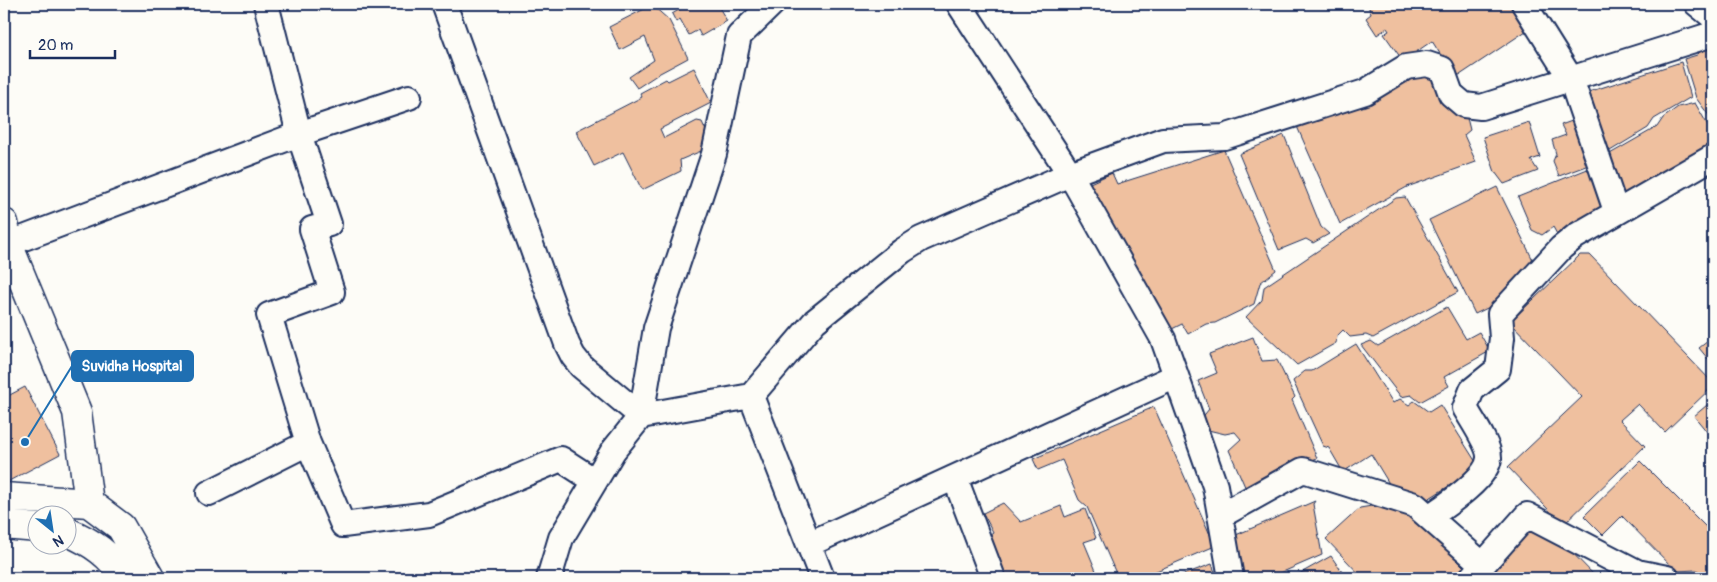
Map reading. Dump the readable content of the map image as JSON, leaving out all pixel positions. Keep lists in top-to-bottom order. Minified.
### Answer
{"places":["Suvidha Hospital"],"scale_bar":"20 m","north":"bottom right"}
